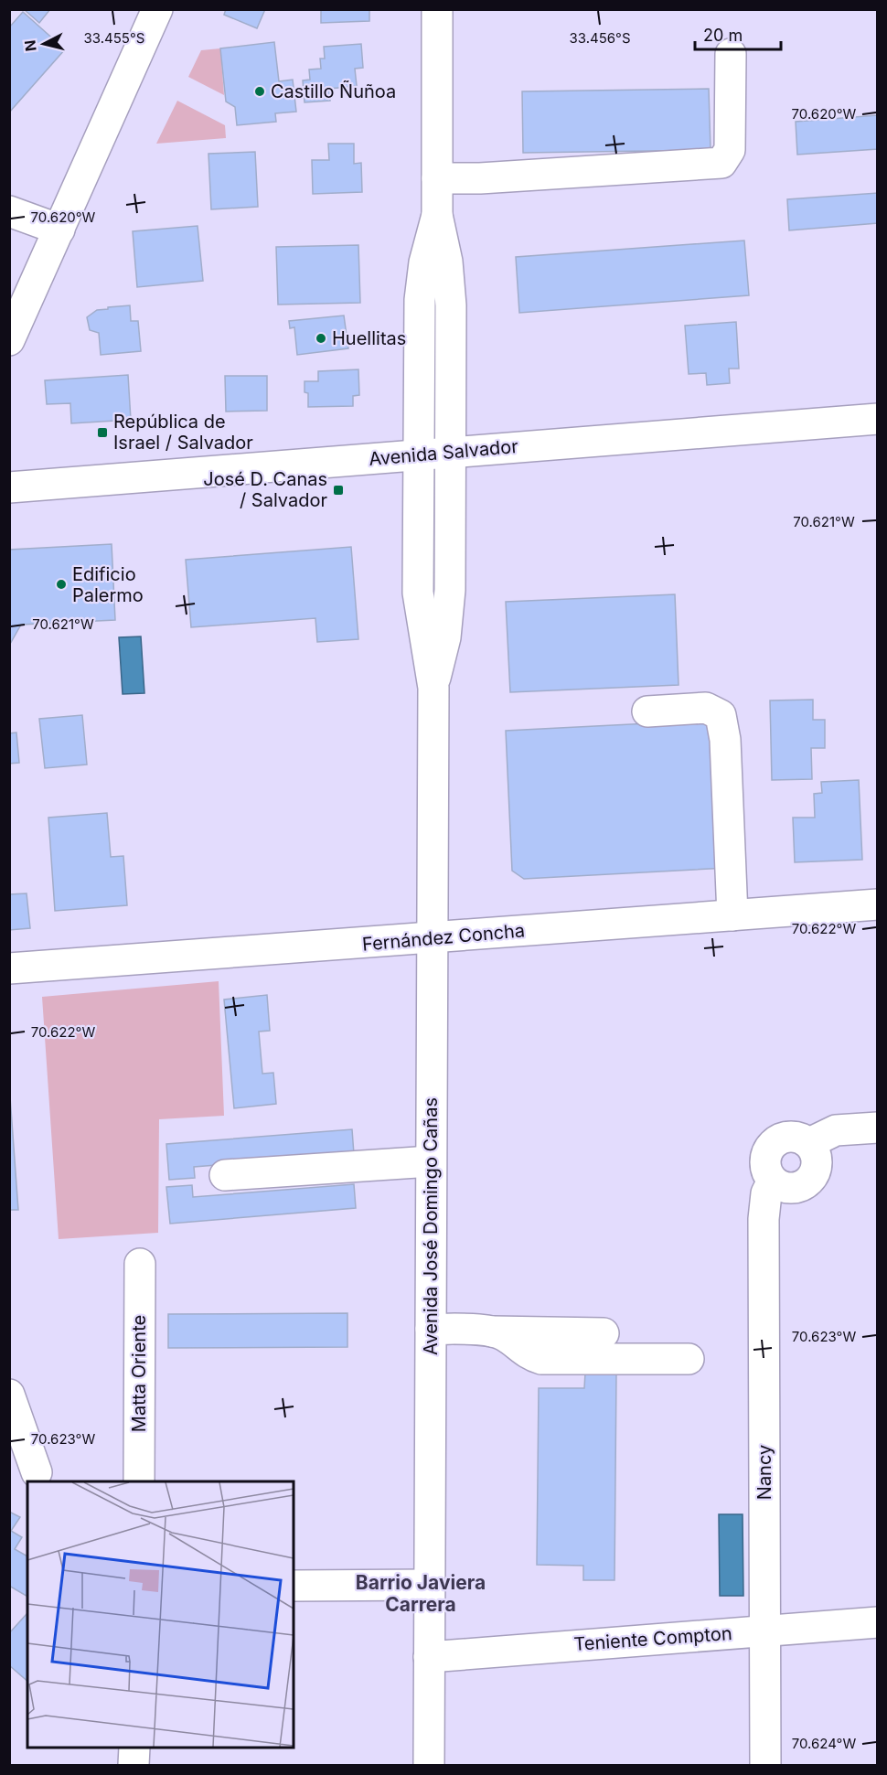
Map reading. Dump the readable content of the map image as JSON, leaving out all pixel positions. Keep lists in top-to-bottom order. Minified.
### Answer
{"streets":{"street":["Avenida Salvador","Fernández Concha","Avenida José Domingo Cañas","Matta Oriente","Nancy","Teniente Compton"]},"crossings":[["Avenida Salvador","Avenida José Domingo Cañas"],["Fernández Concha","Avenida José Domingo Cañas"],["Avenida José Domingo Cañas","Teniente Compton"],["Nancy","Teniente Compton"]],"districts":["Barrio Javiera Carrera"],"places":{"other":["Castillo Ñuñoa","Huellitas","Edificio Palermo"],"transit":["República de Israel / Salvador","José D. Canas / Salvador"]},"scale_bar":"20 m","north":"left","coordinates":["33.455°S","33.456°S","70.620°W","70.621°W","70.622°W","70.623°W","70.624°W"]}
